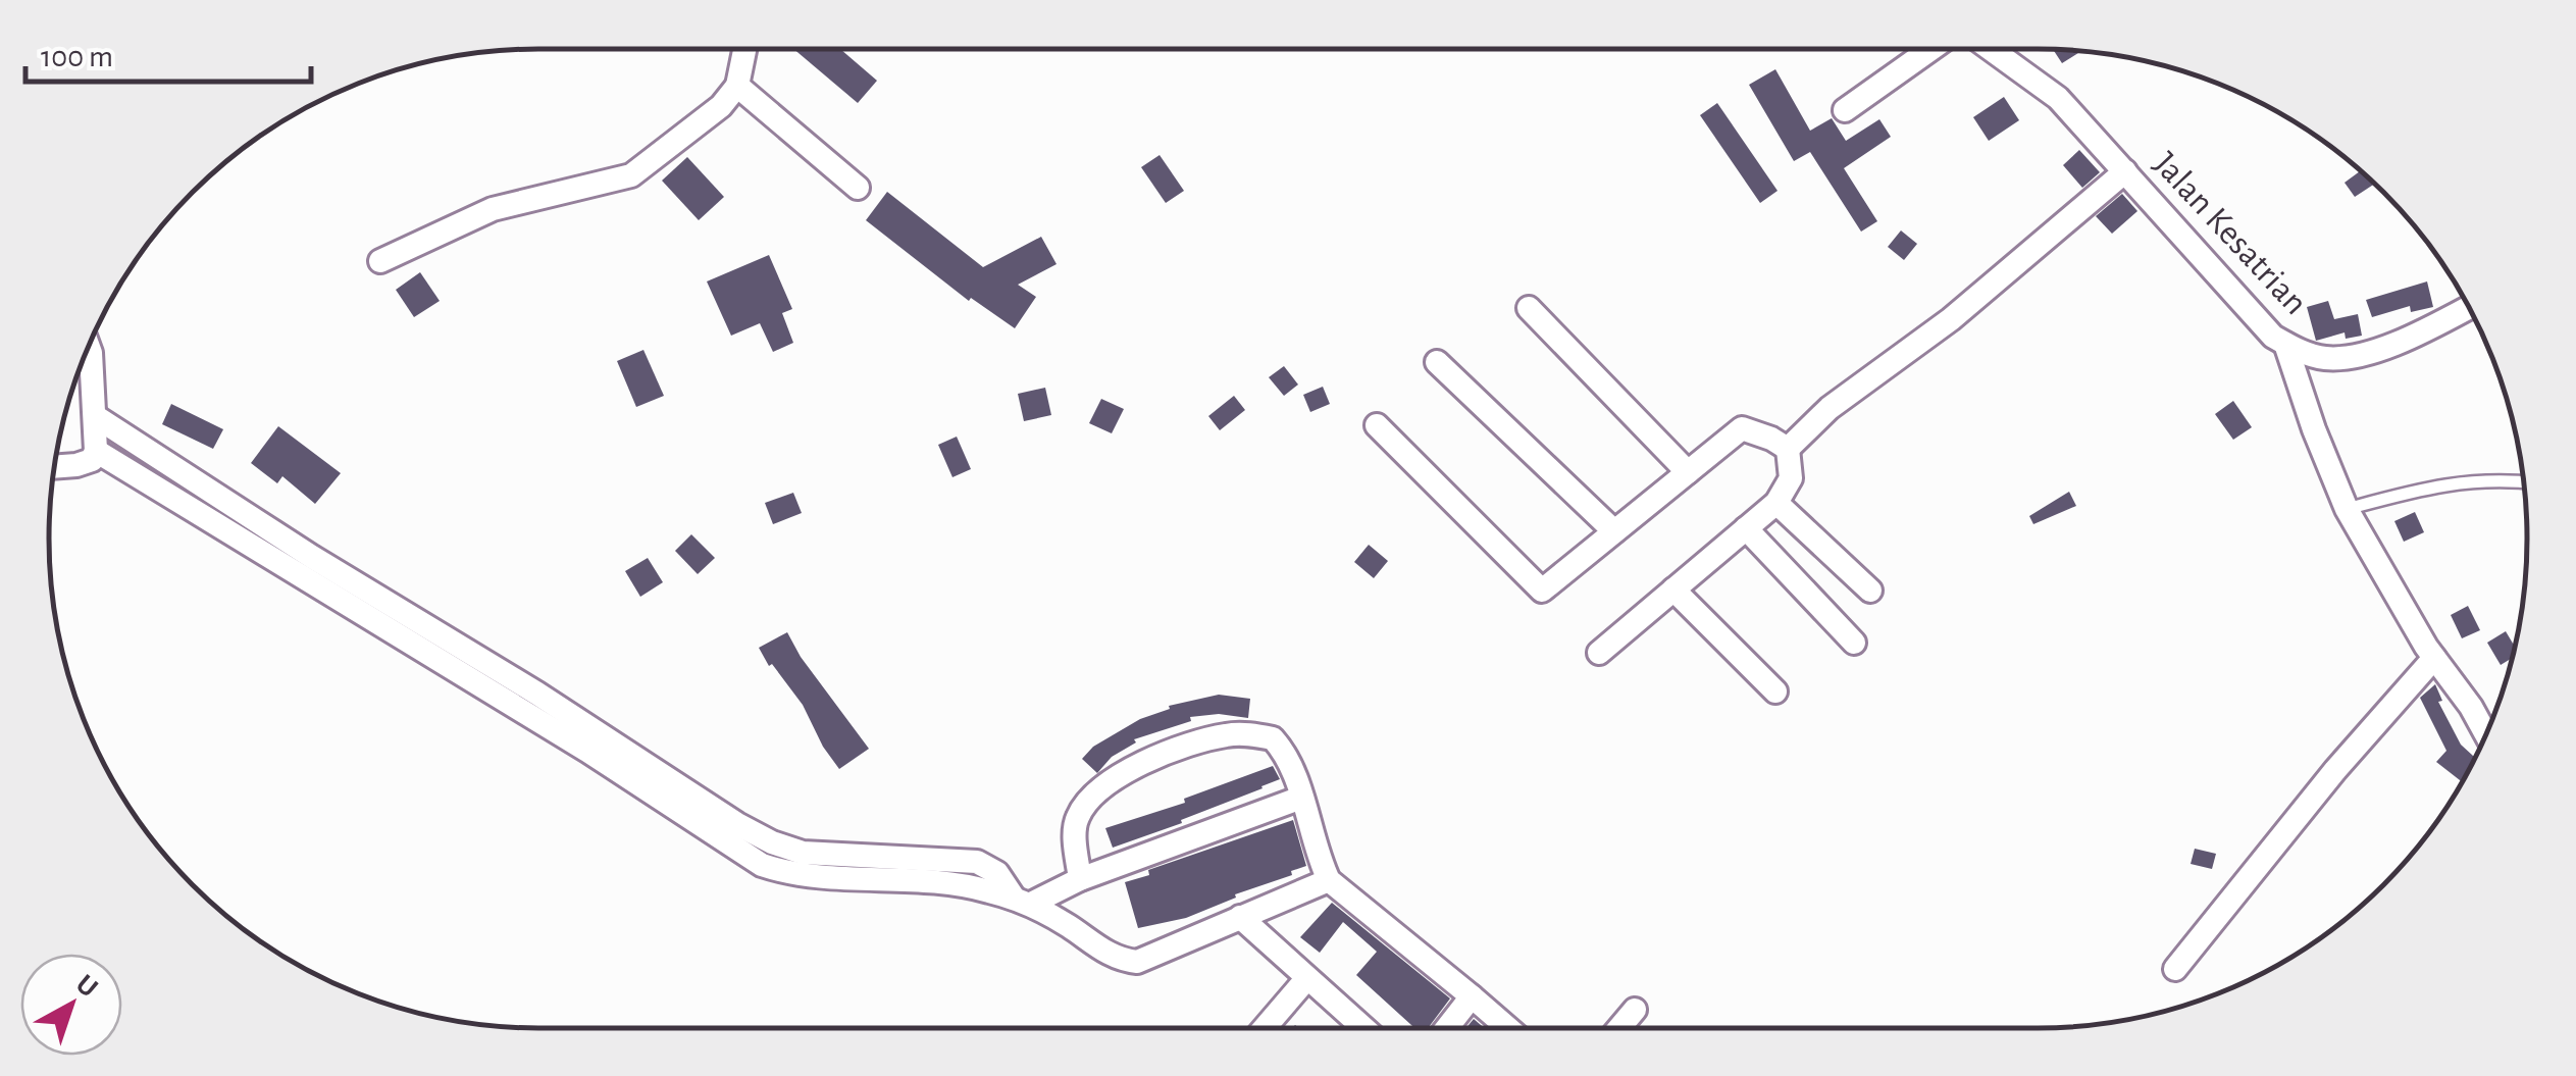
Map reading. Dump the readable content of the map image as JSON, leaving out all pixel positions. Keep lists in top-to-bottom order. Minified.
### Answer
{"streets":{"street":["Jalan Kesatrian"]},"scale_bar":"100 m","north":"top right"}
